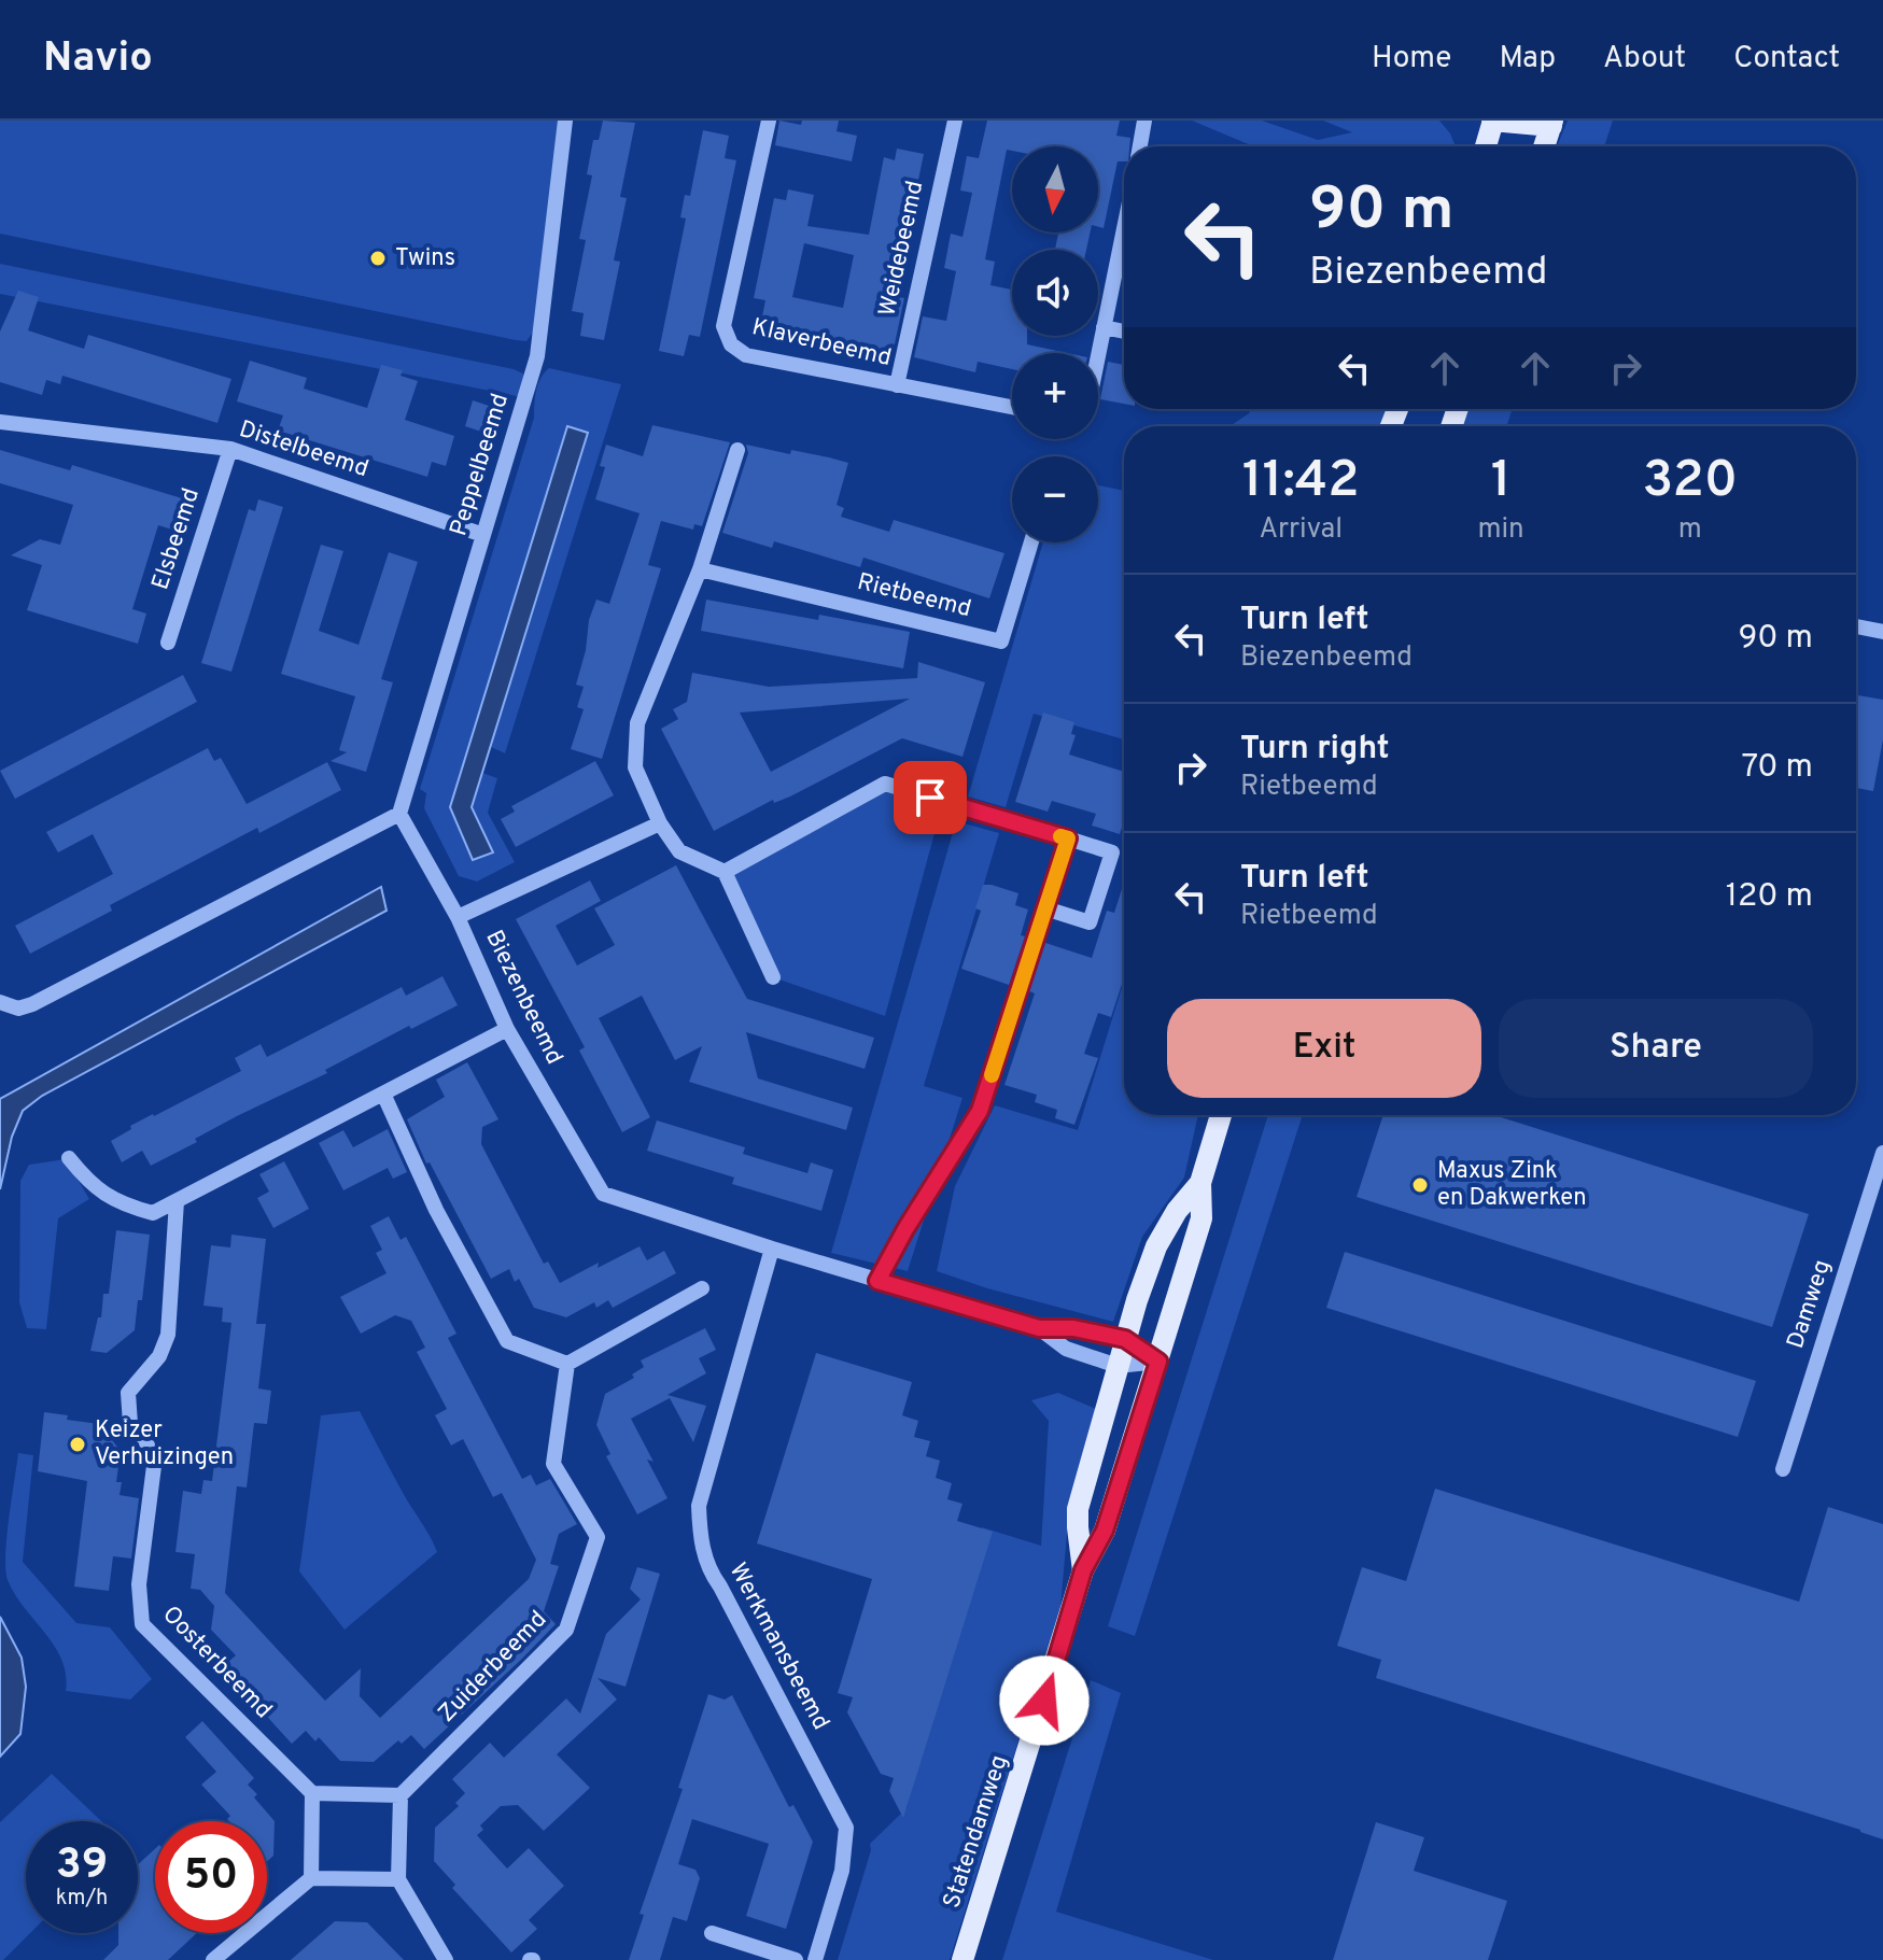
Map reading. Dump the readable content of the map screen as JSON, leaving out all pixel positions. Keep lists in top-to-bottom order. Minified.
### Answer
{"streets":{"main road":["Statendamweg"],"street":["Weidebeemd","Klaverbeemd","Distelbeemd","Peppelbeemd","Elsbeemd","Rietbeemd","Biezenbeemd","Damweg","Werkmansbeemd","Oosterbeemd","Zuiderbeemd"]},"crossings":[["Weidebeemd","Klaverbeemd"],["Distelbeemd","Peppelbeemd"],["Distelbeemd","Elsbeemd"],["Peppelbeemd","Biezenbeemd"],["Biezenbeemd","Werkmansbeemd"],["Biezenbeemd","Statendamweg"]],"places":["Twins","Maxus Zink en Dakwerken","Keizer Verhuizingen"],"north":"bottom","page":{"header":"Navio","nav":["Home","Map","About","Contact"],"map_buttons":["+","−"],"turn":["90 m","Biezenbeemd"],"eta":["11:42","Arrival","1","min","320","m"],"list":[{"name":"Turn left","note":"Biezenbeemd","value":"90 m"},{"name":"Turn right","note":"Rietbeemd","value":"70 m"},{"name":"Turn left","note":"Rietbeemd","value":"120 m"}],"buttons":["Exit","Share"],"speed":"39 km/h","limit":"50"}}
